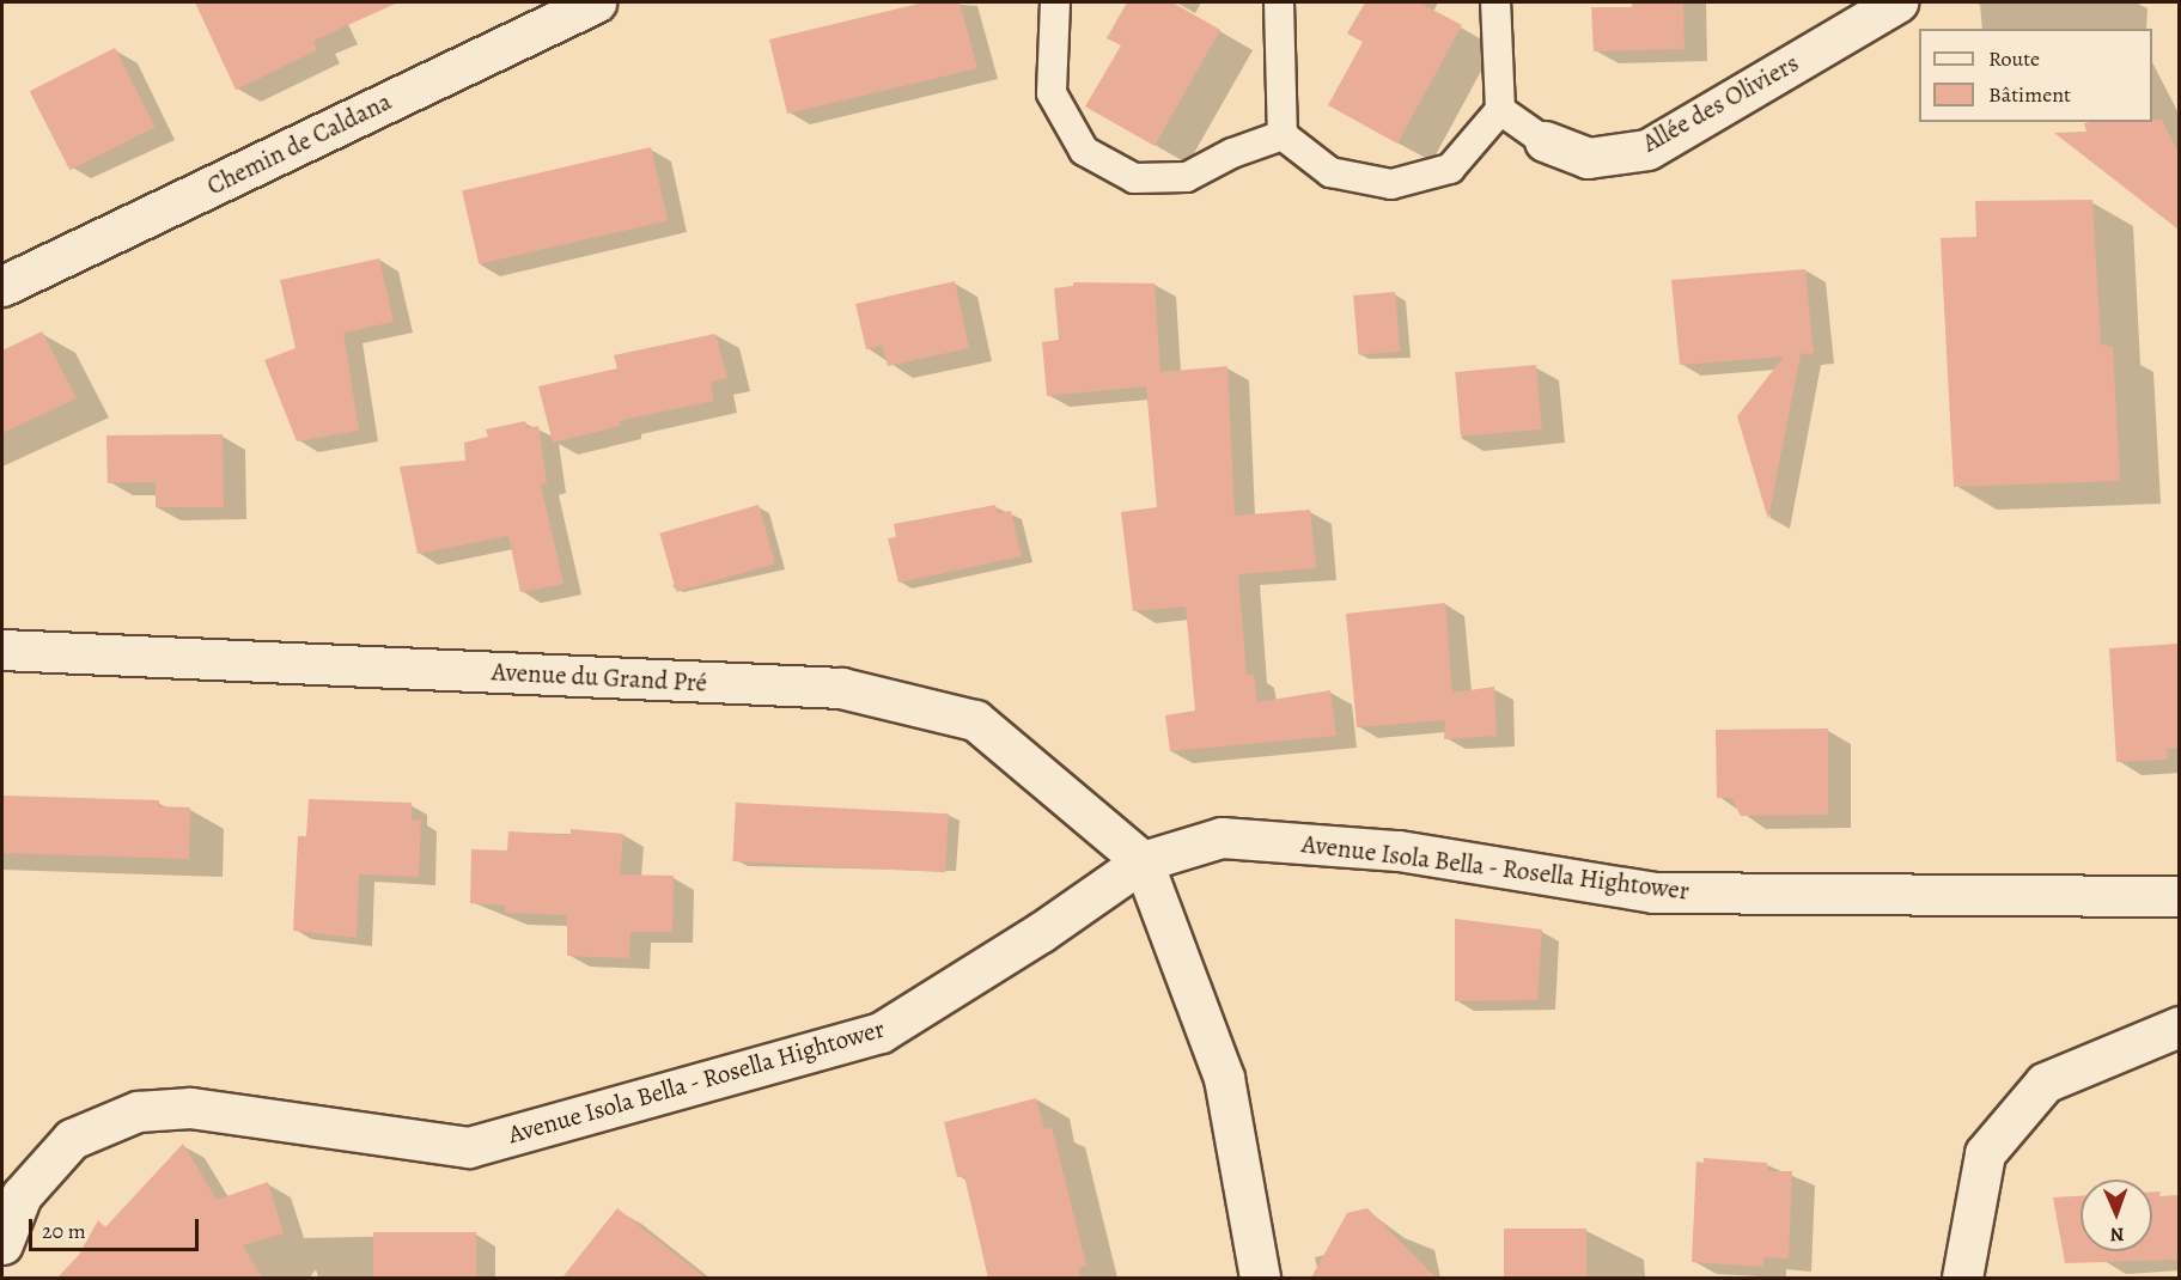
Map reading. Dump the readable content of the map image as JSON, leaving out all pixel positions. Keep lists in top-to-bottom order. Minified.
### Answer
{"streets":{"street":["Allée des Oliviers","Chemin de Caldana","Avenue du Grand Pré","Avenue Isola Bella - Rosella Hightower"]},"crossings":[["Avenue du Grand Pré","Avenue Isola Bella - Rosella Hightower"]],"legend":["Route","Bâtiment"],"scale_bar":"20 m","north":"bottom"}
